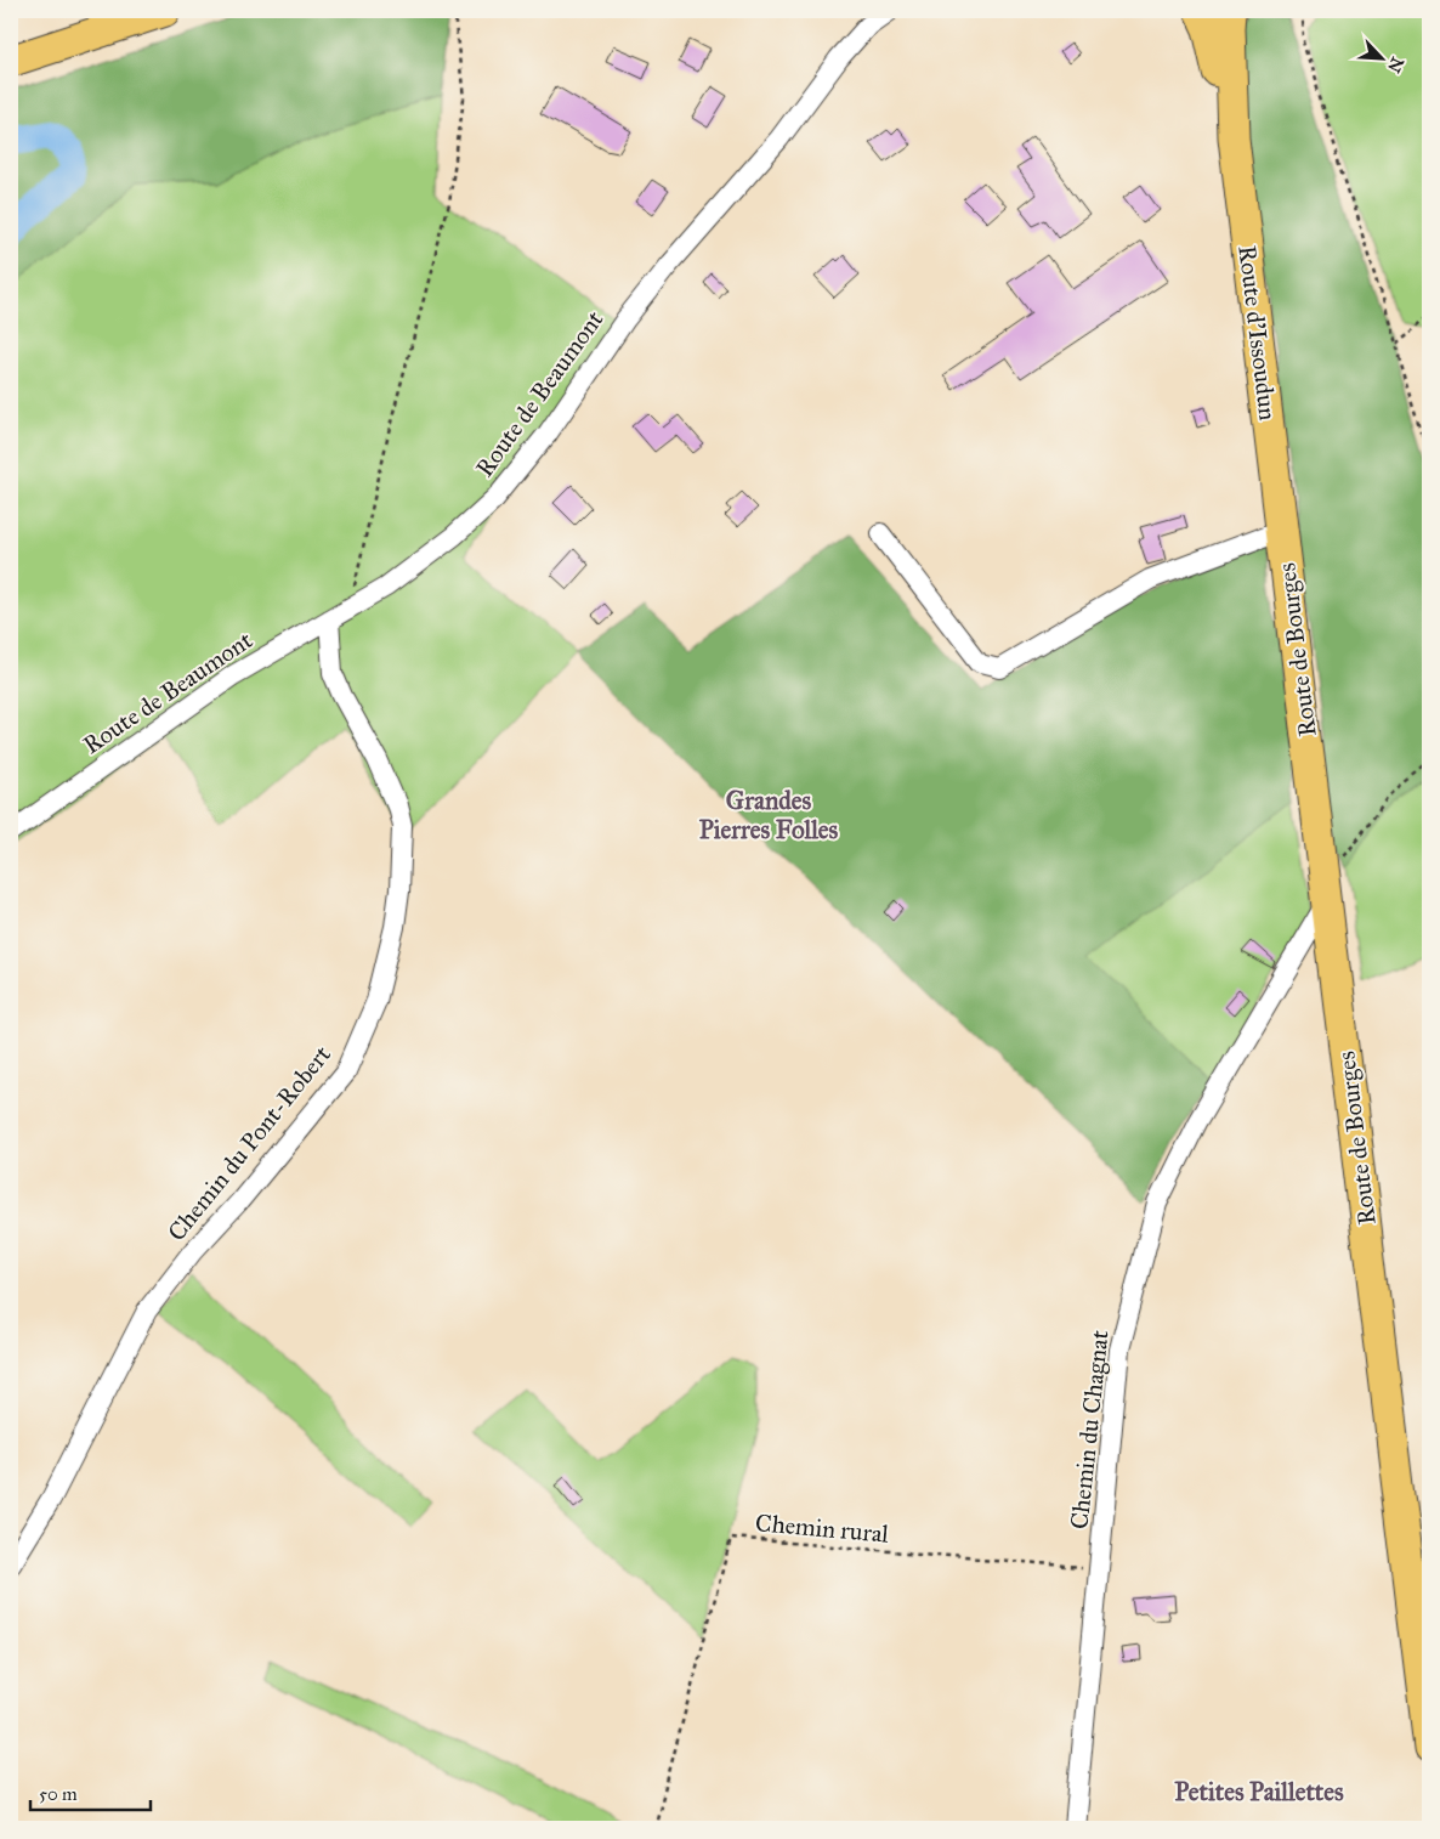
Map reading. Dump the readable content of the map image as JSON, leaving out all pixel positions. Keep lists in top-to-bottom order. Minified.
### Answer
{"streets":{"main road":["Route d'Issoudun","Route de Bourges"],"street":["Route de Beaumont","Chemin du Pont-Robert","Chemin du Chagnat"],"path":["Chemin rural"]},"crossings":[["Route d'Issoudun","Route de Bourges"],["Route de Beaumont","Chemin du Pont-Robert"],["Route de Bourges","Chemin du Chagnat"],["Chemin du Chagnat","Chemin rural"]],"districts":["Grandes Pierres Folles","Petites Paillettes"],"scale_bar":"50 m","north":"bottom right"}
